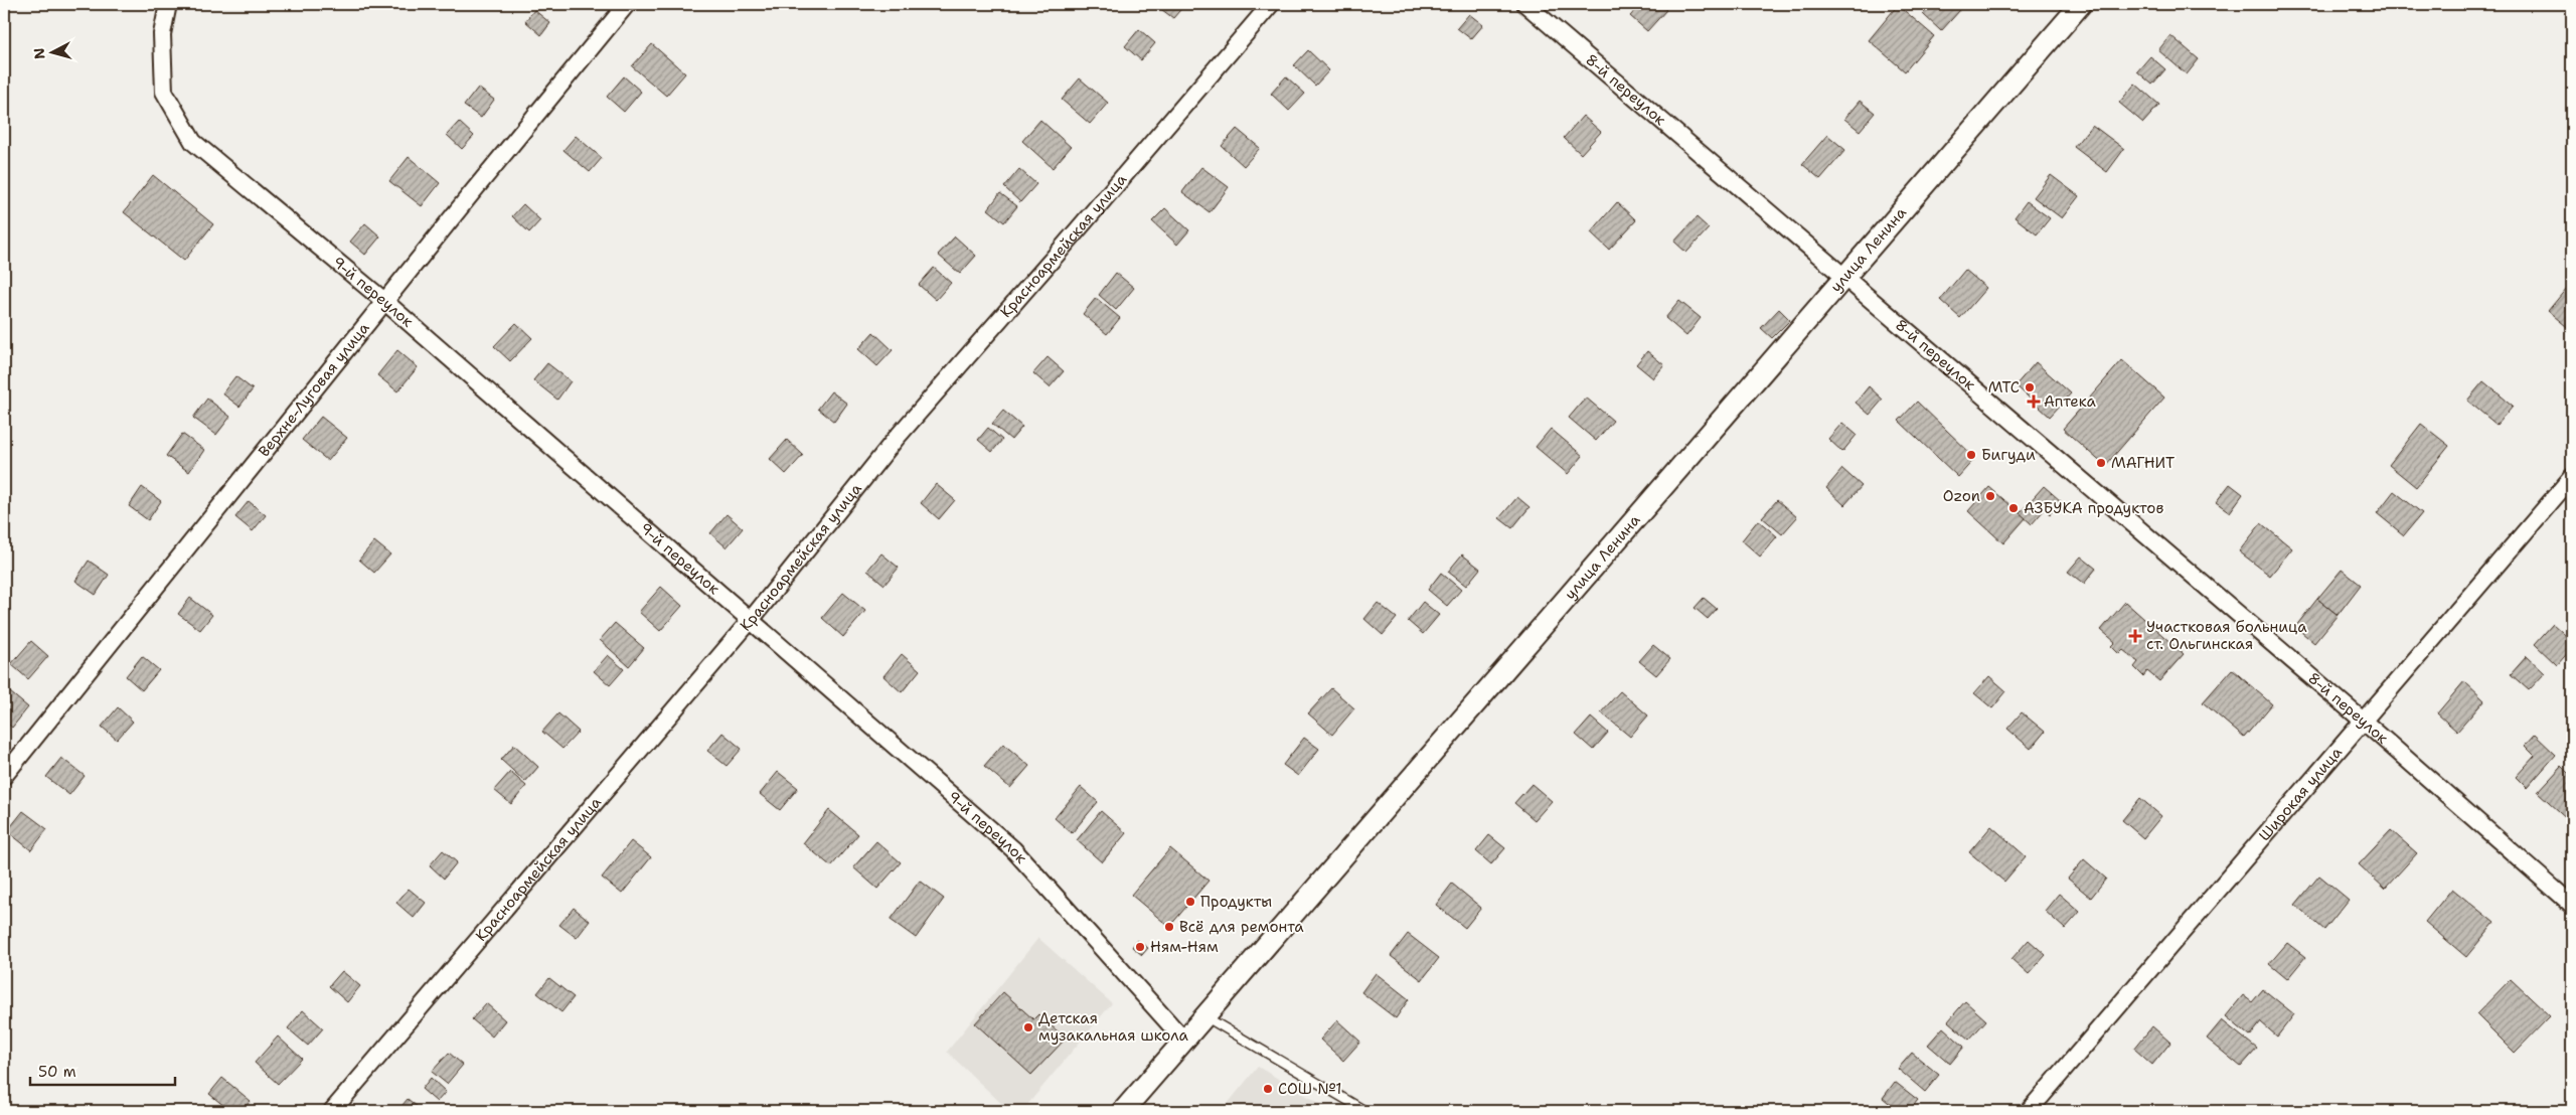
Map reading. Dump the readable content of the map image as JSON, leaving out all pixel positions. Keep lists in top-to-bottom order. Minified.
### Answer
{"streets":{"street":["8-й переулок","Красноармейская улица","улица Ленина","9-й переулок","Верхне-Луговая улица","Широкая улица"]},"crossings":[["8-й переулок","улица Ленина"],["8-й переулок","Широкая улица"],["Красноармейская улица","9-й переулок"],["улица Ленина","9-й переулок"],["9-й переулок","Верхне-Луговая улица"]],"places":{"other":["МТС","Бигуди","МАГНИТ","Ozon","АЗБУКА продуктов","Продукты","Всё для ремонта","Ням-Ням","Детская музакальная школа","СОШ №1"],"health":["Аптека","Участковая больница ст. Ольгинская"]},"scale_bar":"50 m","north":"left"}
